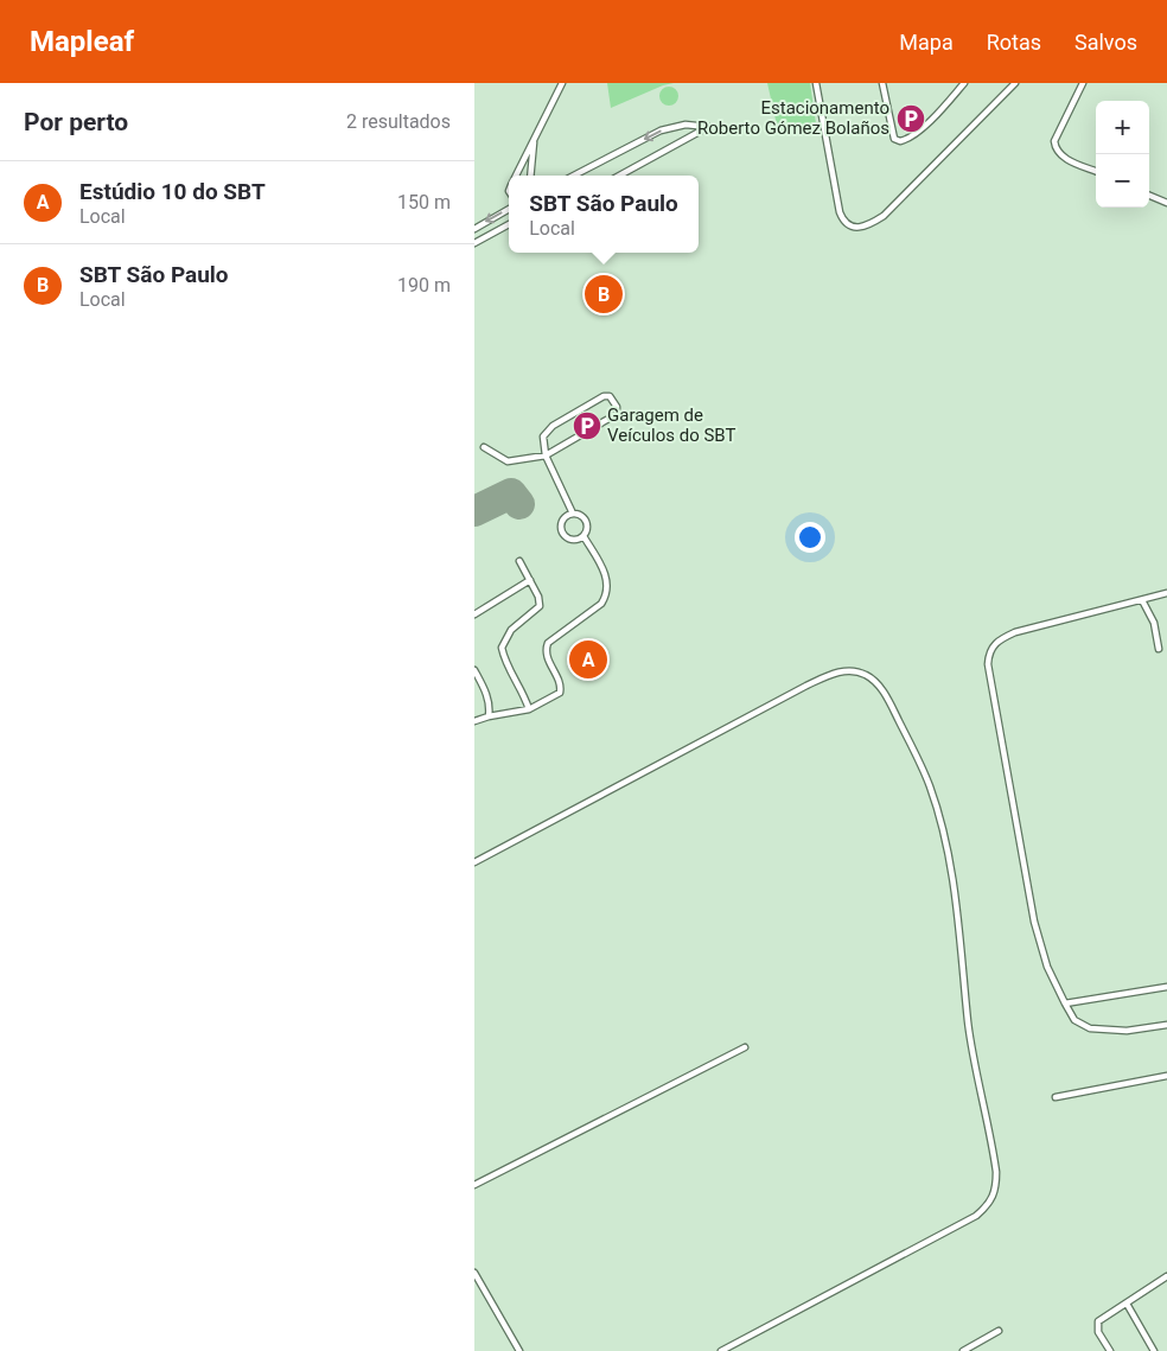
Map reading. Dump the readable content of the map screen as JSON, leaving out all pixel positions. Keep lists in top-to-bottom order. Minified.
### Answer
{"places":{"parking":["Estacionamento Roberto Gómez Bolaños","Garagem de Veículos do SBT"]},"page":{"header":"Mapleaf","nav":["Mapa","Rotas","Salvos"],"heading":["Por perto","2 resultados"],"map_buttons":["+","−"],"list":[{"mark":"A","name":"Estúdio 10 do SBT","note":"Local","value":"150 m"},{"mark":"B","name":"SBT São Paulo","note":"Local","value":"190 m"}],"popup":["SBT São Paulo","Local"],"pins":["B","A"]}}
